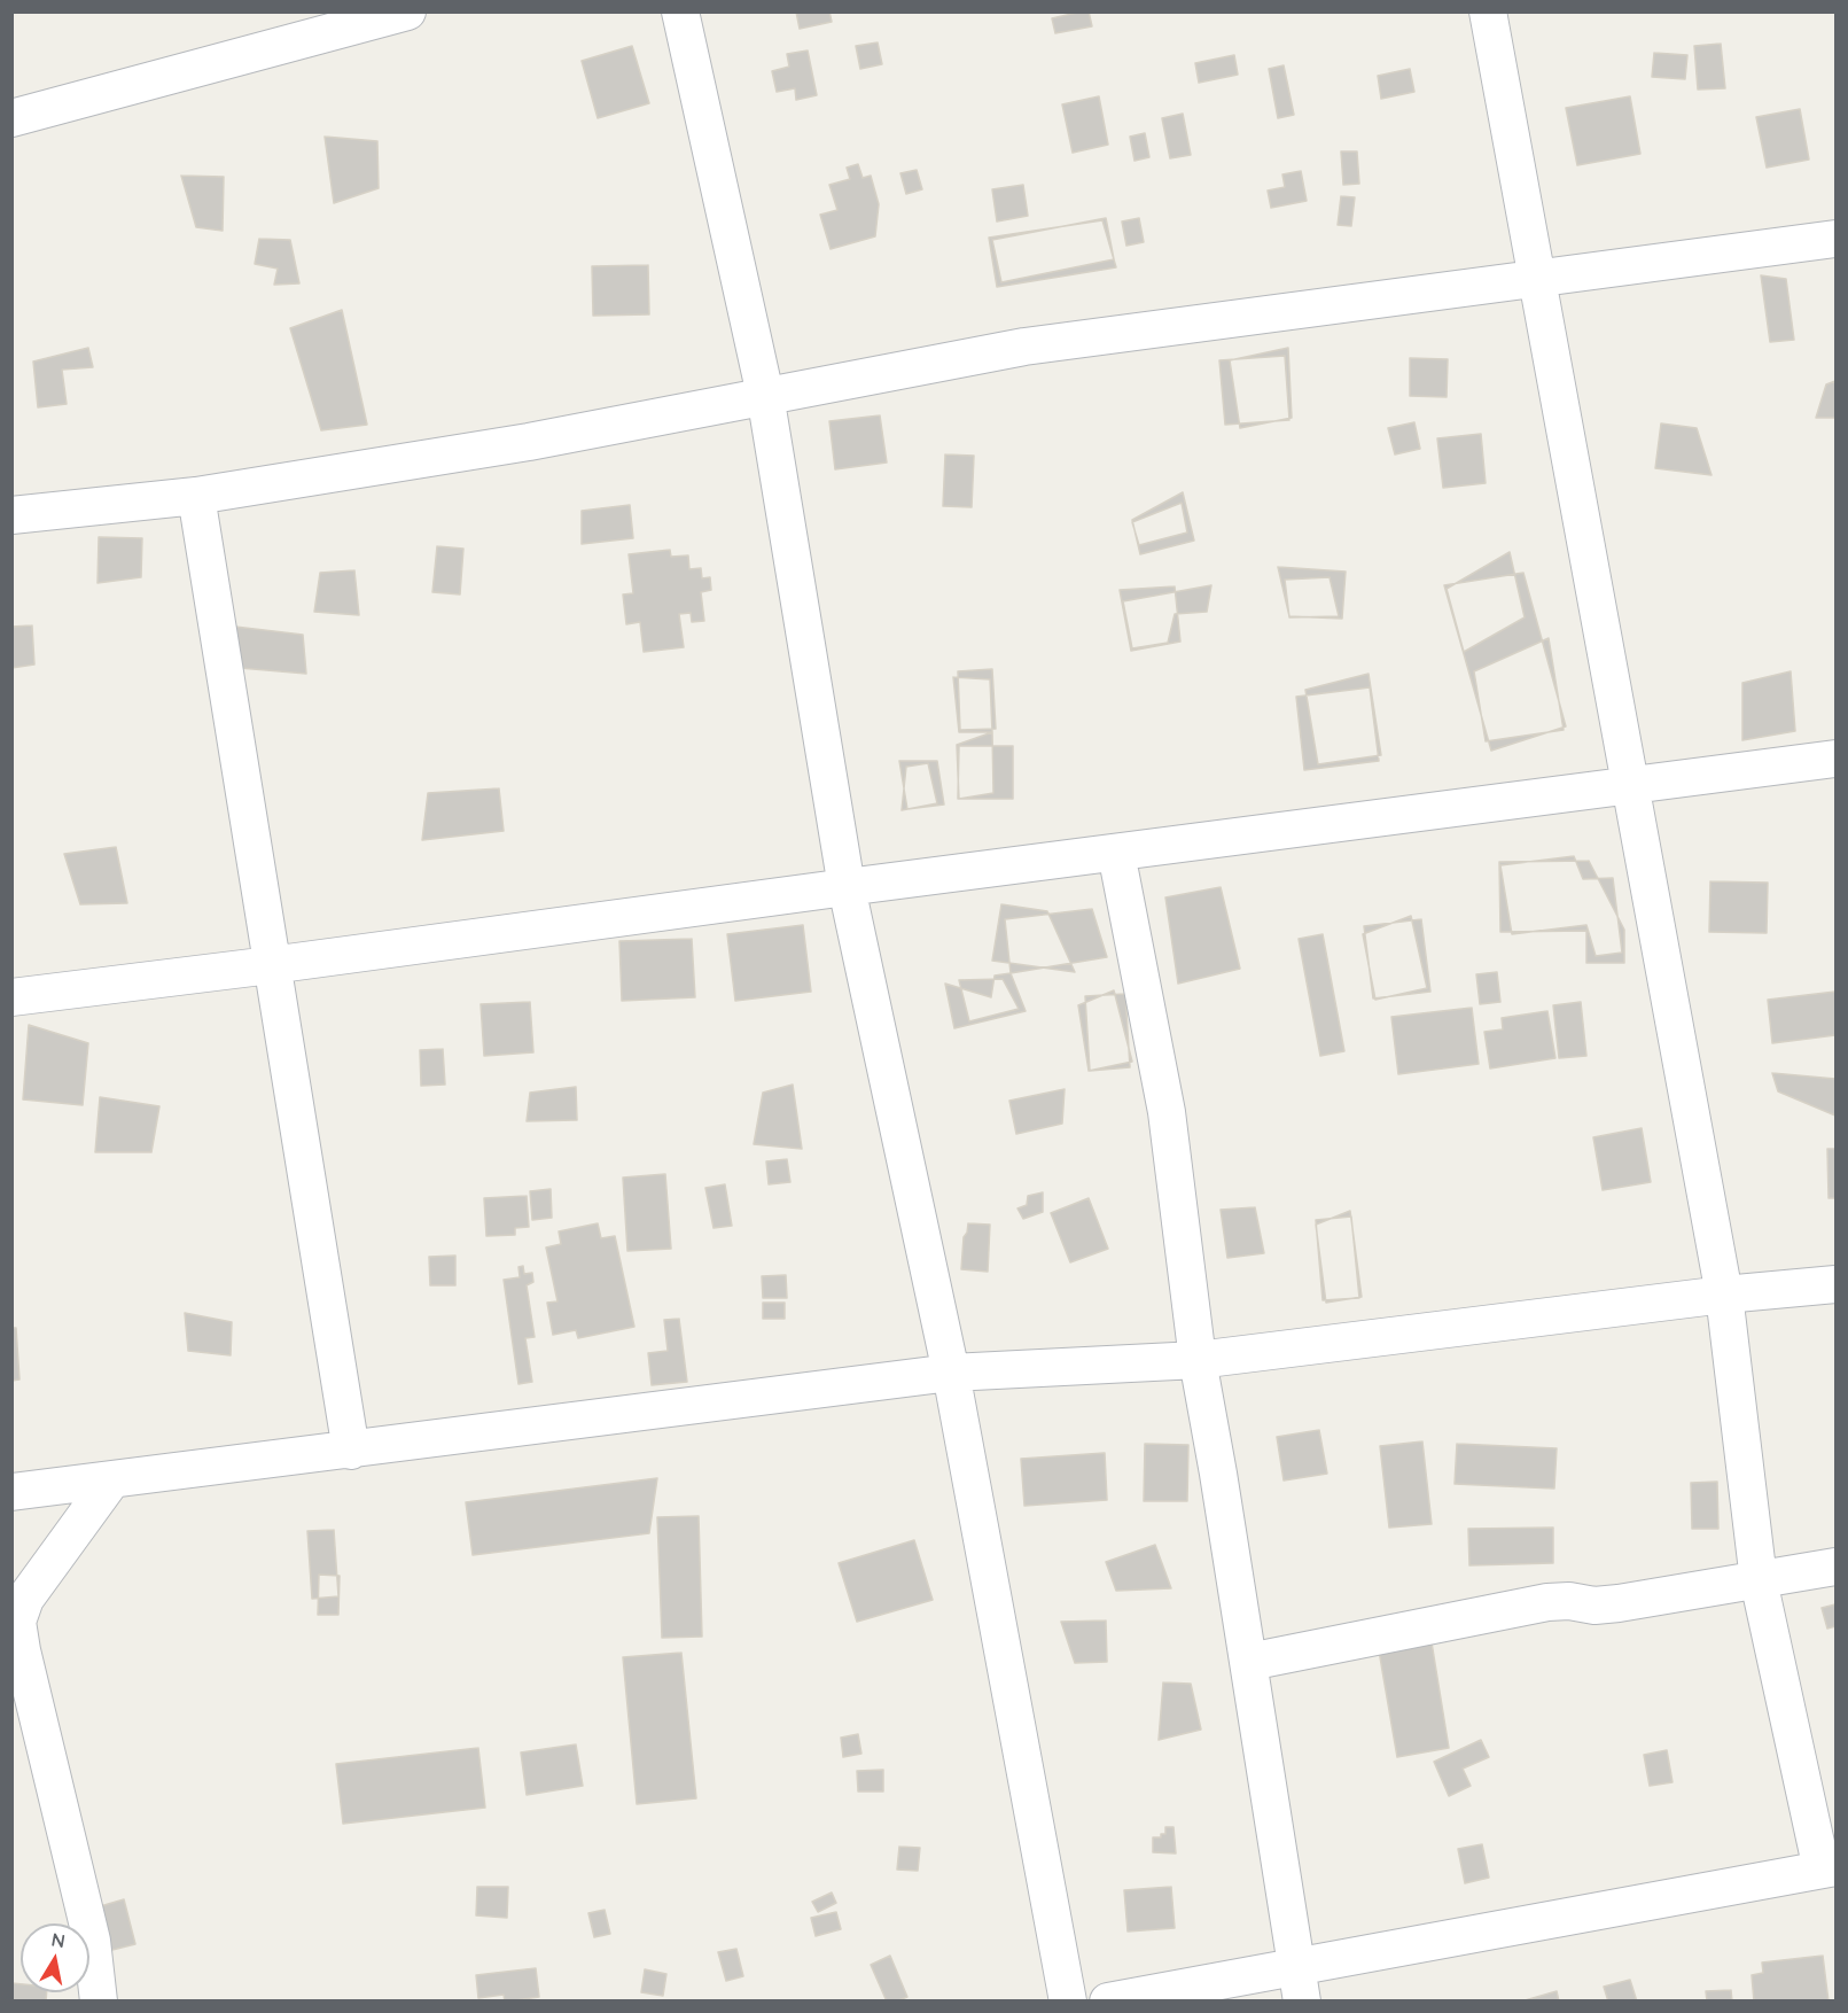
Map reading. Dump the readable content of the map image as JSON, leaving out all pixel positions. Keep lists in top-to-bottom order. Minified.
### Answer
{"north":"top"}
